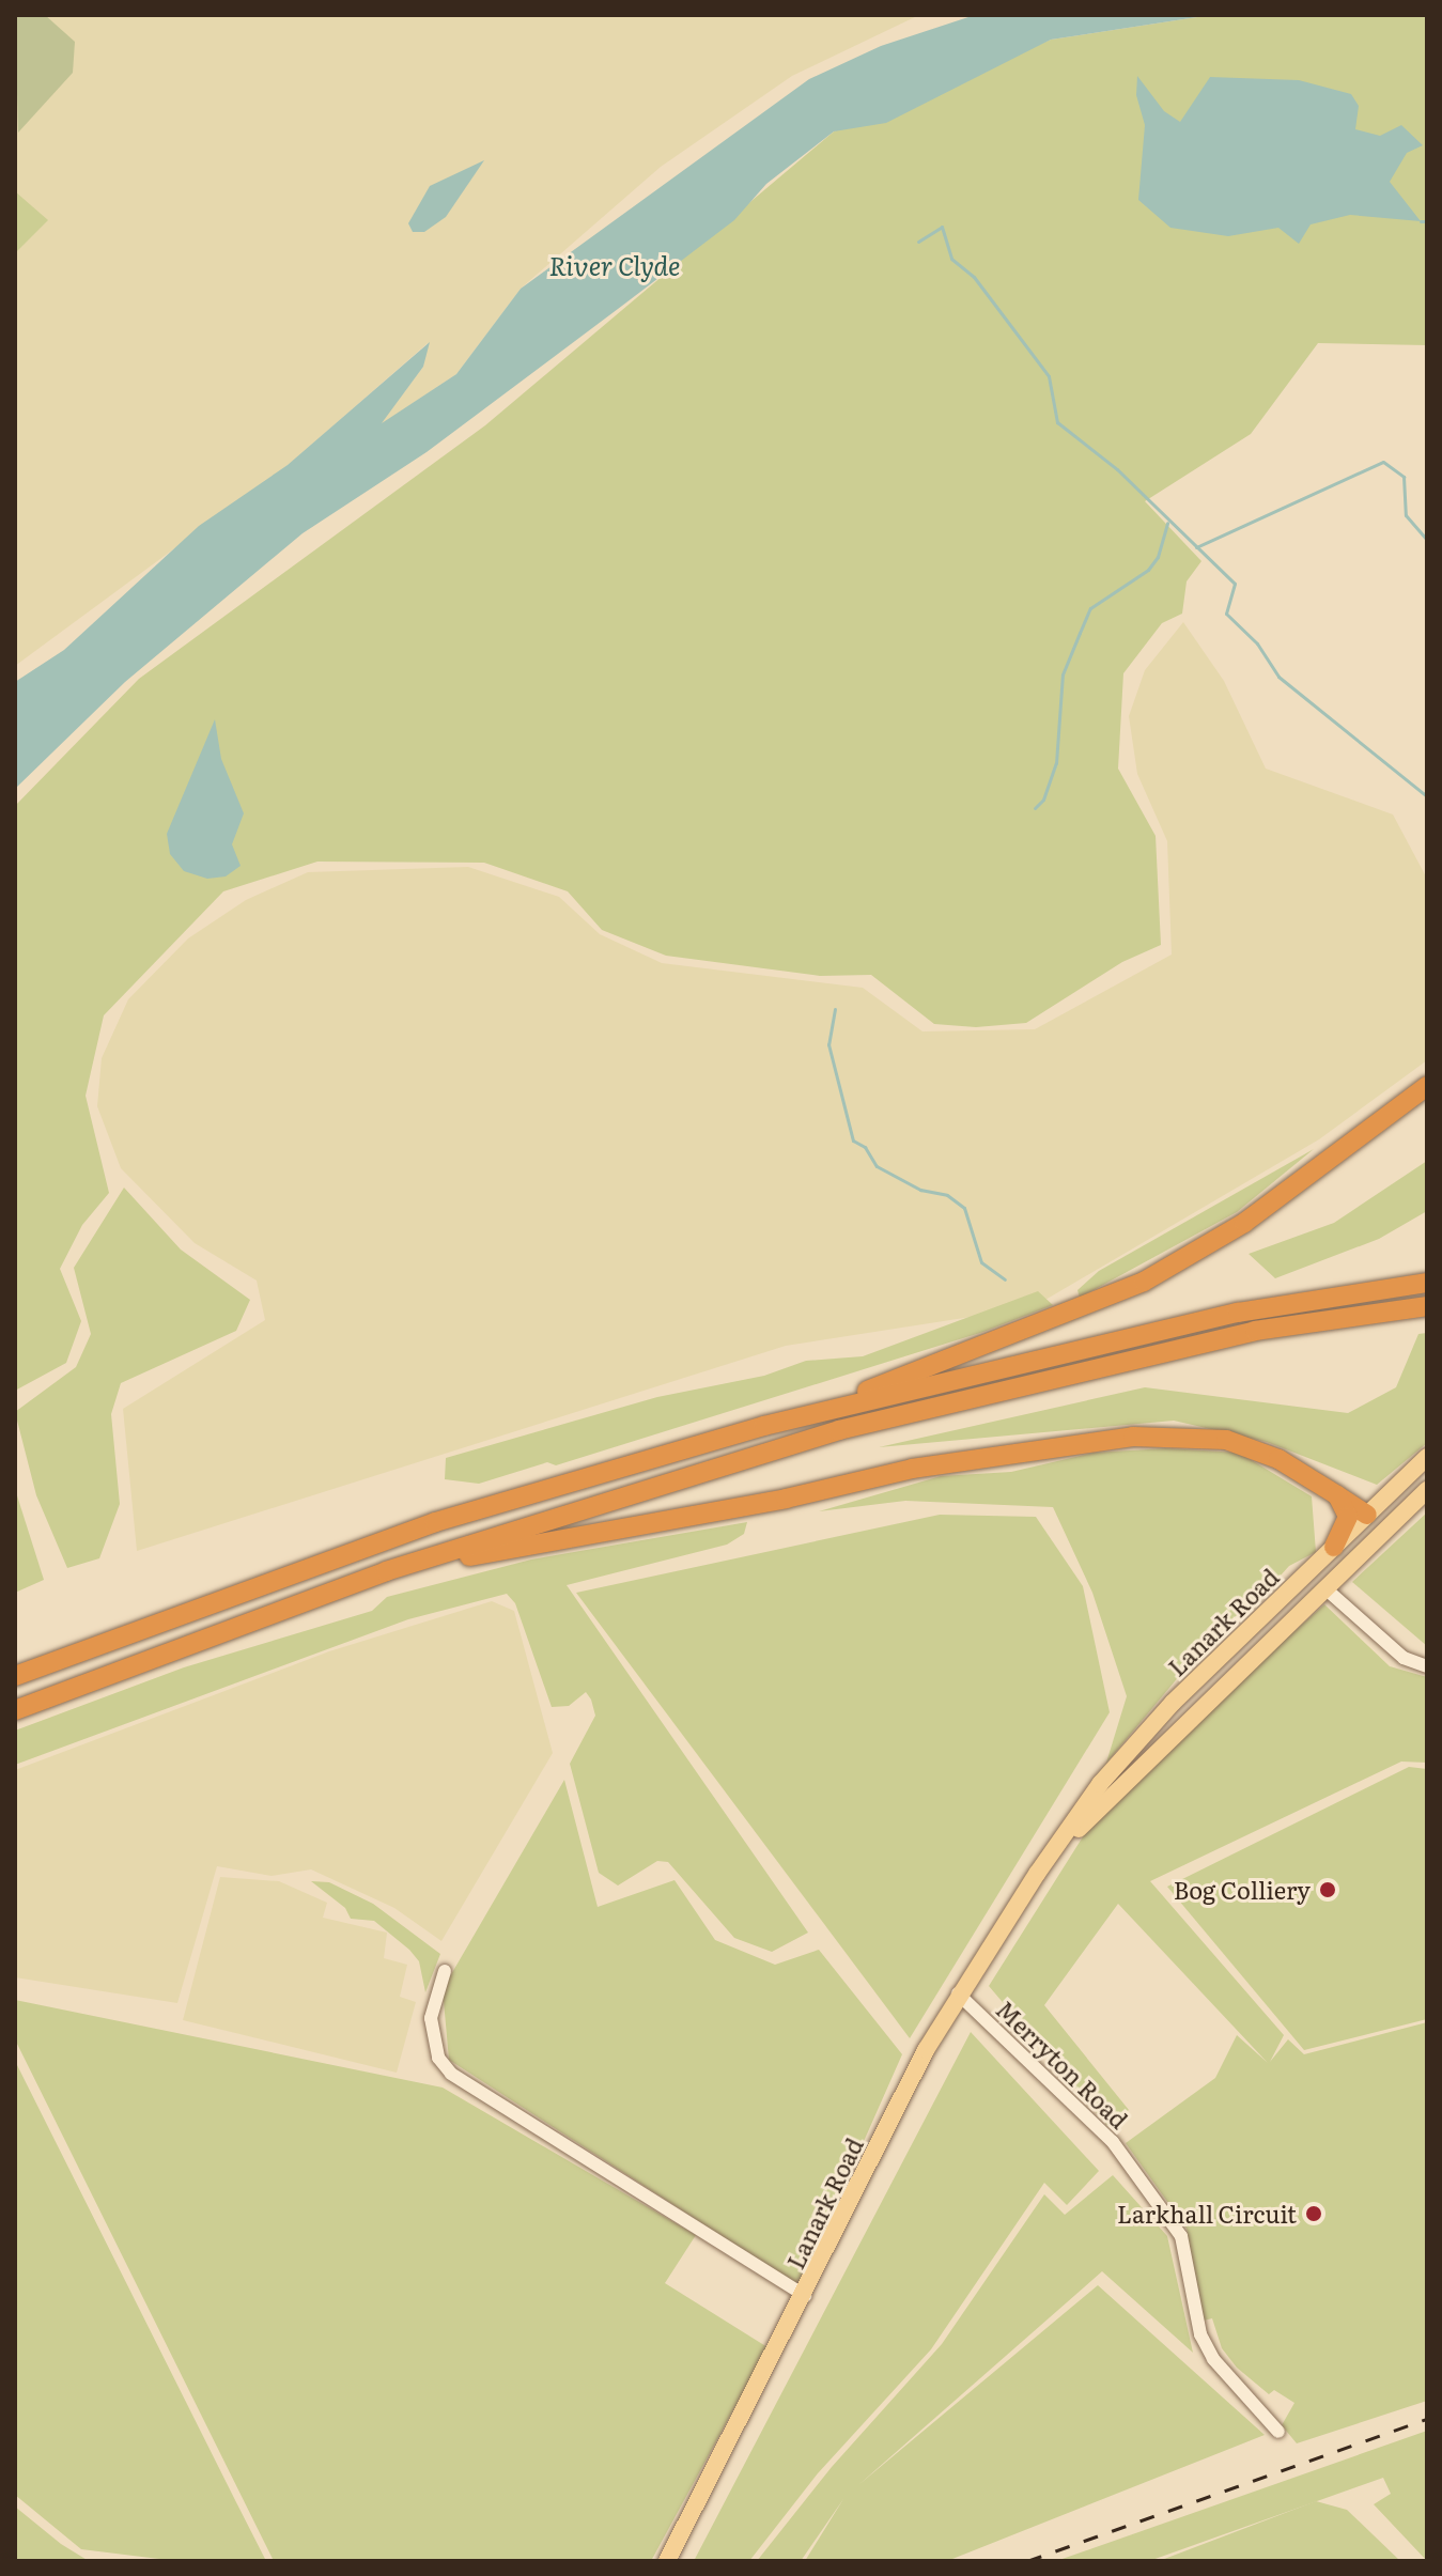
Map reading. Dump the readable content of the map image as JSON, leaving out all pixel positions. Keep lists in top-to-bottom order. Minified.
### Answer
{"streets":{"main road":["Lanark Road"],"street":["Merryton Road"]},"crossings":[["Lanark Road","Merryton Road"]],"water":["River Clyde"],"places":["Bog Colliery","Larkhall Circuit"]}
